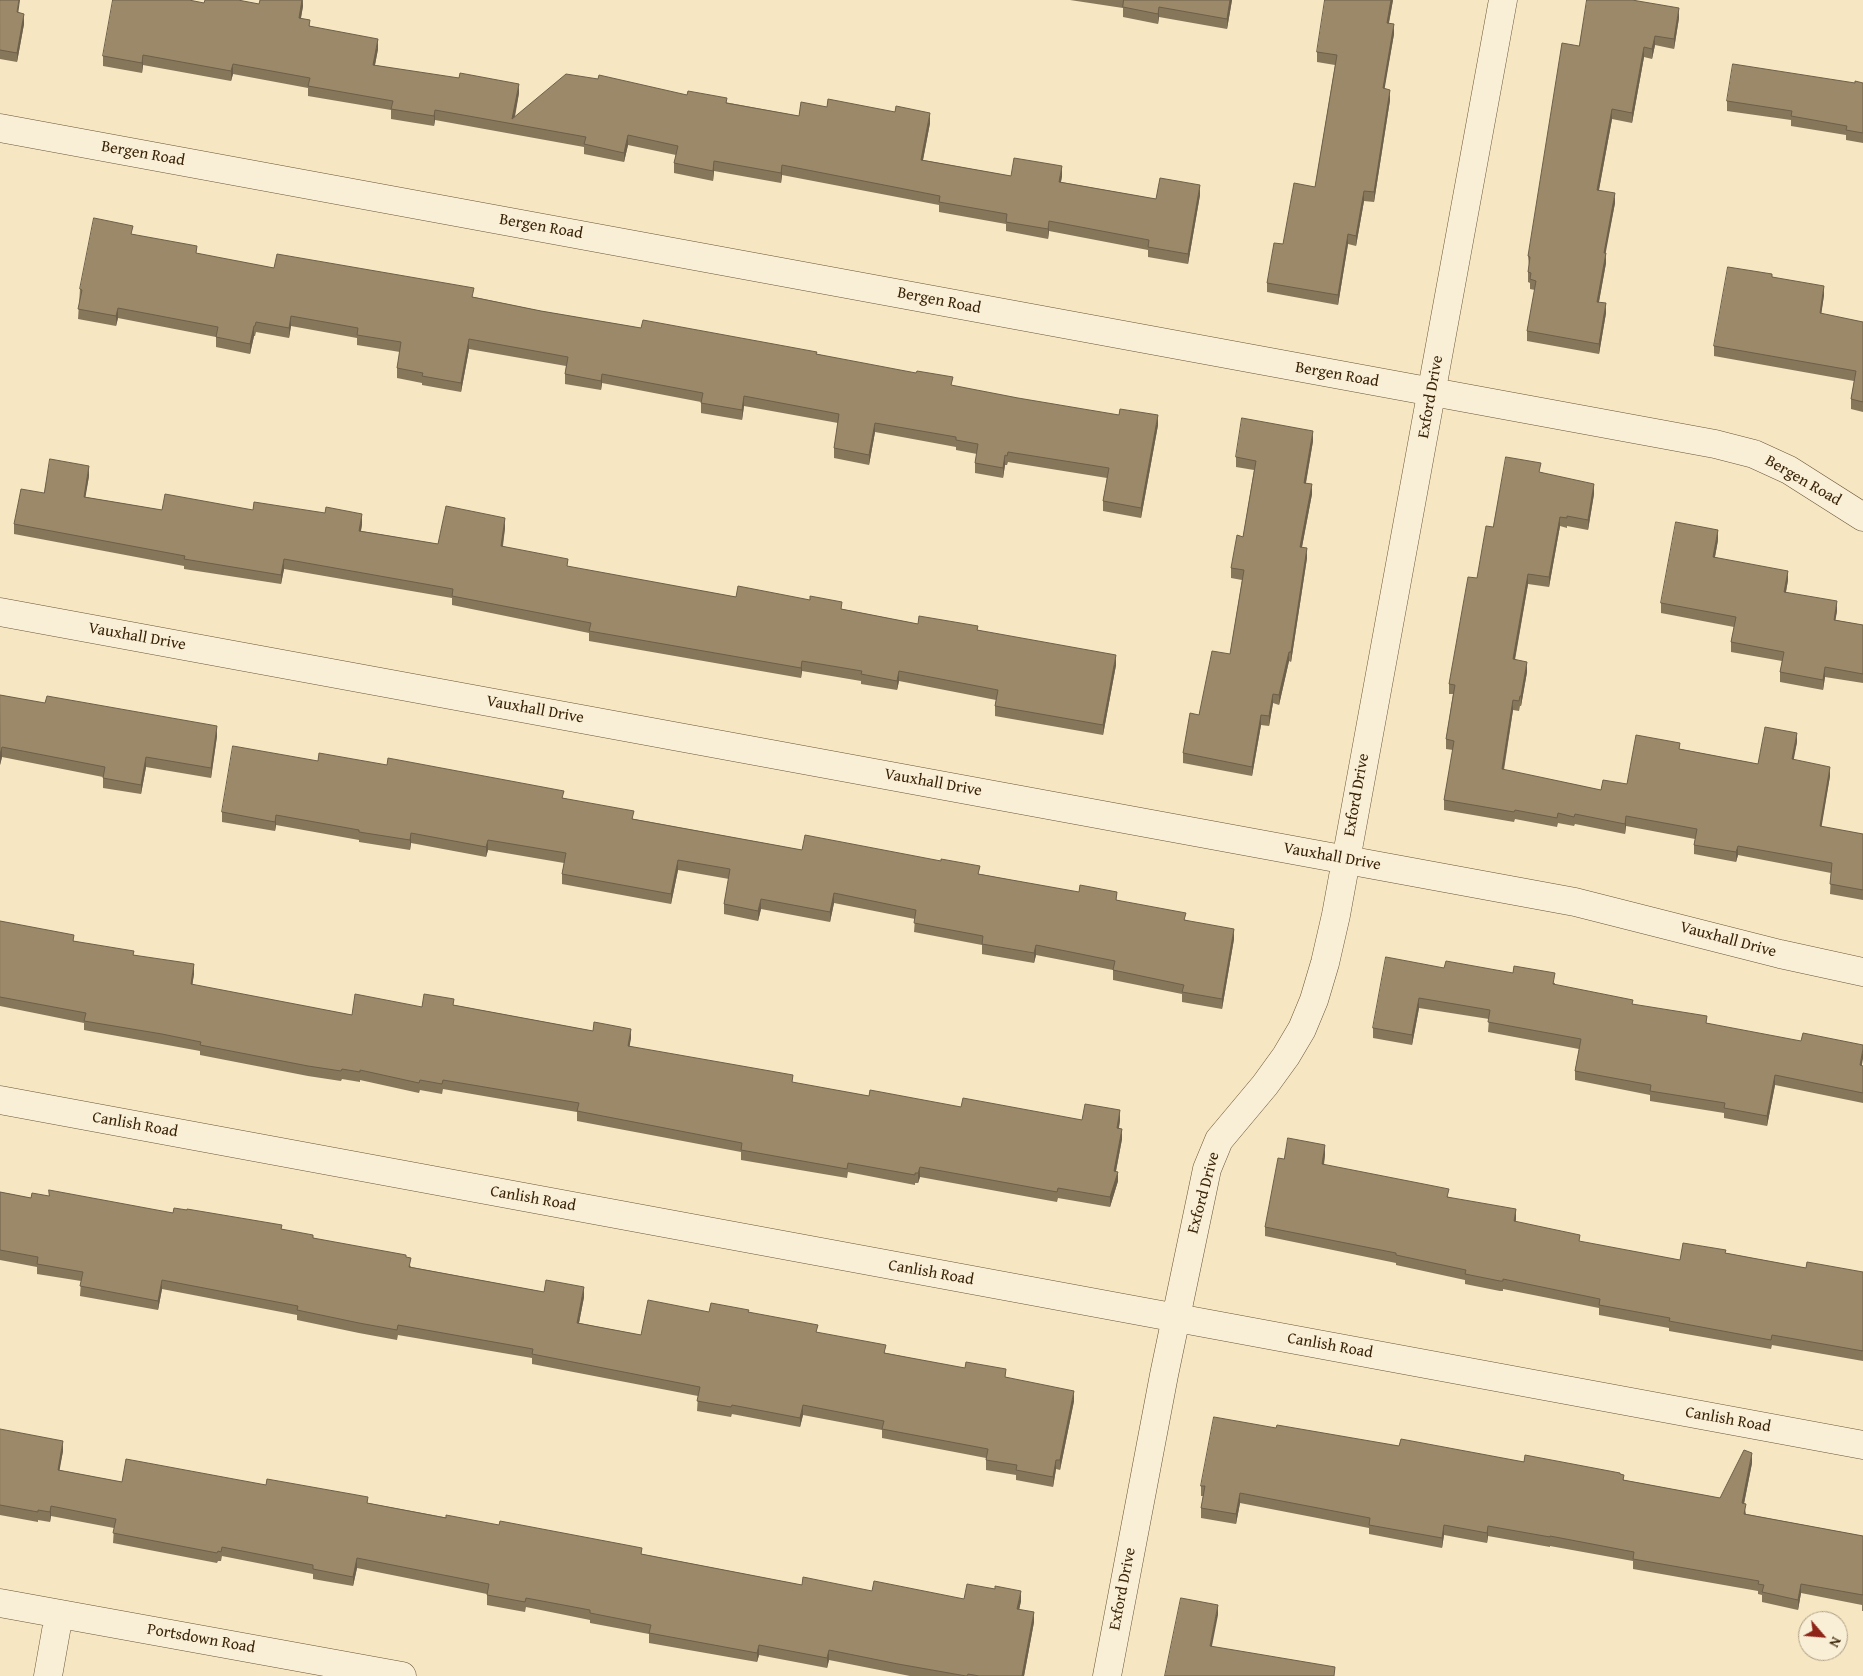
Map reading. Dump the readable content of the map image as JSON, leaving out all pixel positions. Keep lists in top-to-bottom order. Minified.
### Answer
{"streets":{"street":["Bergen Road","Exford Drive","Vauxhall Drive","Canlish Road","Portsdown Road"]},"crossings":[["Bergen Road","Exford Drive"],["Exford Drive","Vauxhall Drive"],["Exford Drive","Canlish Road"]],"north":"bottom right"}
